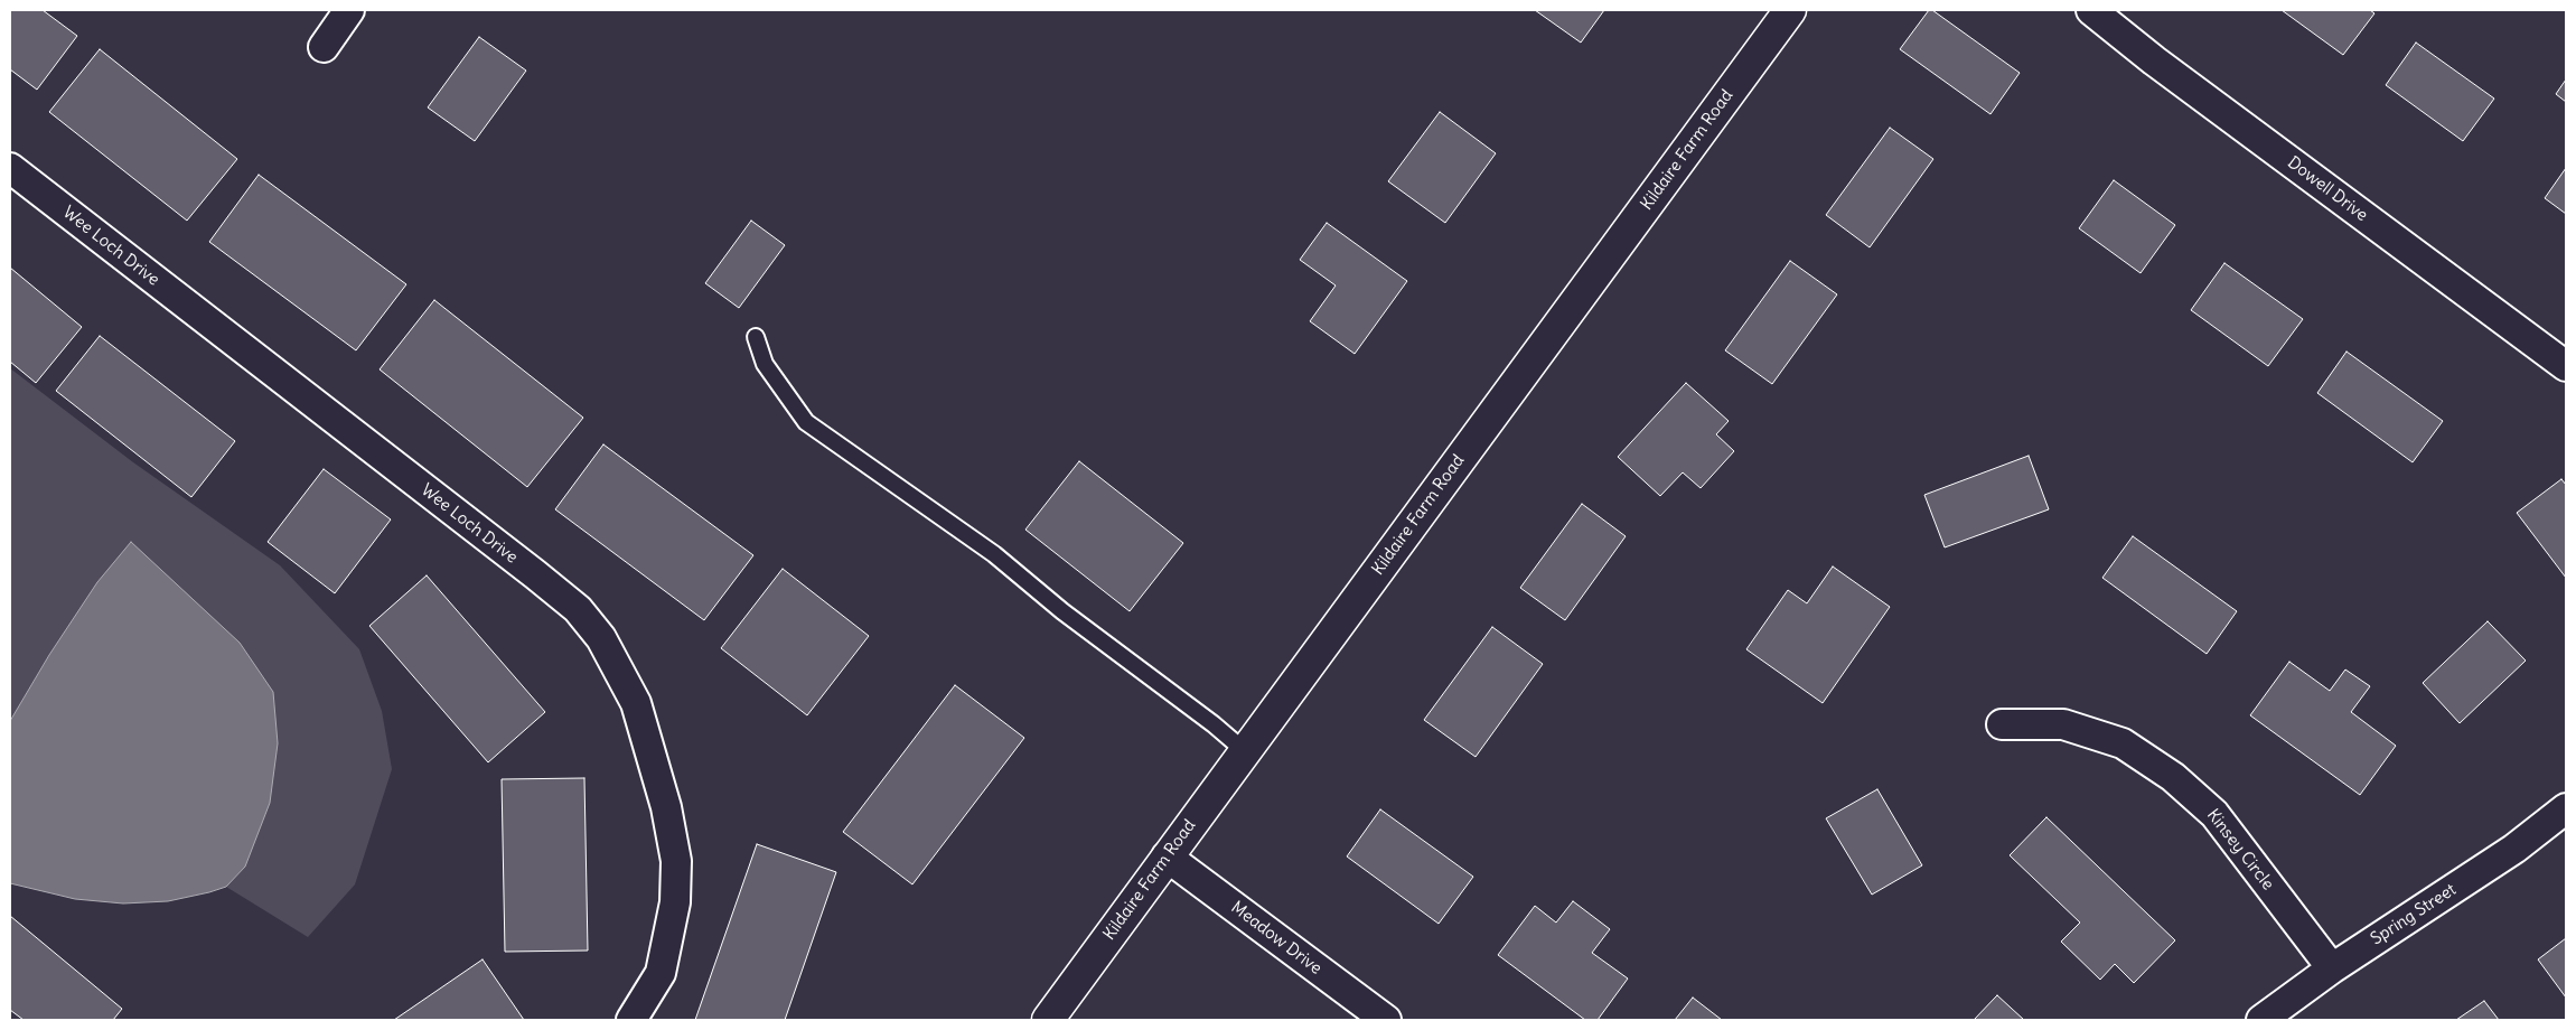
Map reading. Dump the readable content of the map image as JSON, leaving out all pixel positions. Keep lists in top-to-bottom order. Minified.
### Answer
{"streets":{"main road":["Kildaire Farm Road"],"street":["Dowell Drive","Wee Loch Drive","Kinsey Circle","Spring Street","Meadow Drive"]},"crossings":[["Kildaire Farm Road","Meadow Drive"],["Kinsey Circle","Spring Street"]]}
